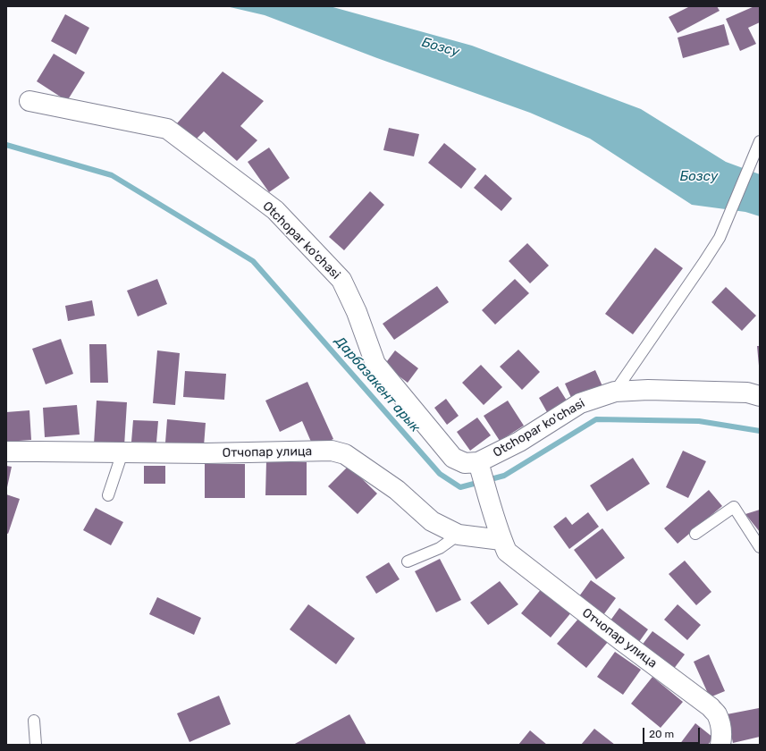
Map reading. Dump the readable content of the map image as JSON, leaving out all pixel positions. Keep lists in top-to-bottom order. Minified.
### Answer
{"streets":{"street":["Otchopar ko'chasi","Отчопар улица"]},"crossings":[["Otchopar ko'chasi","Отчопар улица"]],"water":["Бозсу","Дарбазакент арык"],"scale_bar":"20 m"}
